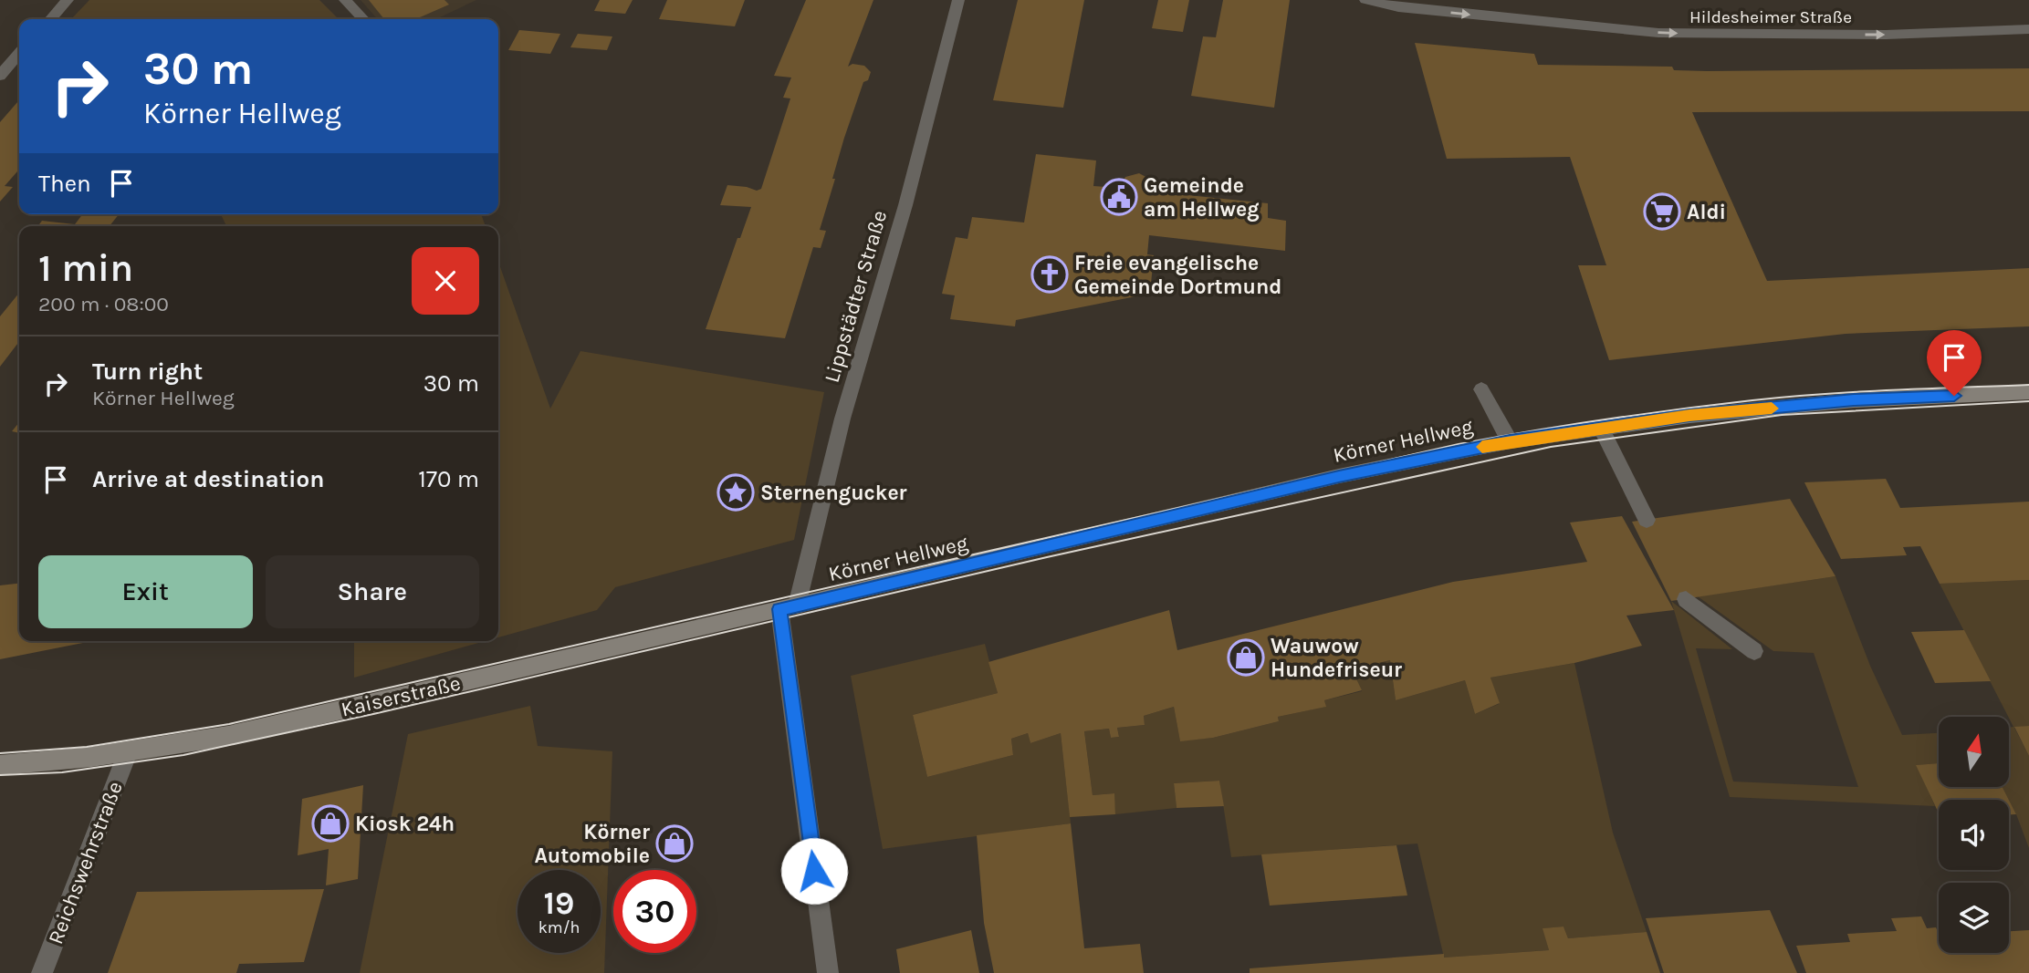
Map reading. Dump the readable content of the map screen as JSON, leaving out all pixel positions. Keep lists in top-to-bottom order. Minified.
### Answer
{"streets":{"main road":["Körner Hellweg","Kaiserstraße"],"street":["Hildesheimer Straße","Lippstädter Straße","Reichswehrstraße"]},"crossings":[["Lippstädter Straße","Körner Hellweg"],["Lippstädter Straße","Kaiserstraße"],["Körner Hellweg","Kaiserstraße"],["Kaiserstraße","Reichswehrstraße"]],"one_way":["Hildesheimer Straße"],"places":{"public building":["Gemeinde am Hellweg"],"supermarket":["Aldi"],"church":["Freie evangelische Gemeinde Dortmund"],"place":["Sternengucker"],"shop":["Wauwow Hundefriseur","Kiosk 24h","Körner Automobile"]},"north":"top","page":{"turn":["30 m","Körner Hellweg"],"then":"Then","heading":["1 min","200 m · 08:00"],"list":[{"name":"Turn right","note":"Körner Hellweg","value":"30 m"},{"name":"Arrive at destination","value":"170 m"}],"buttons":["Exit","Share"],"speed":"19 km/h","limit":"30"}}
